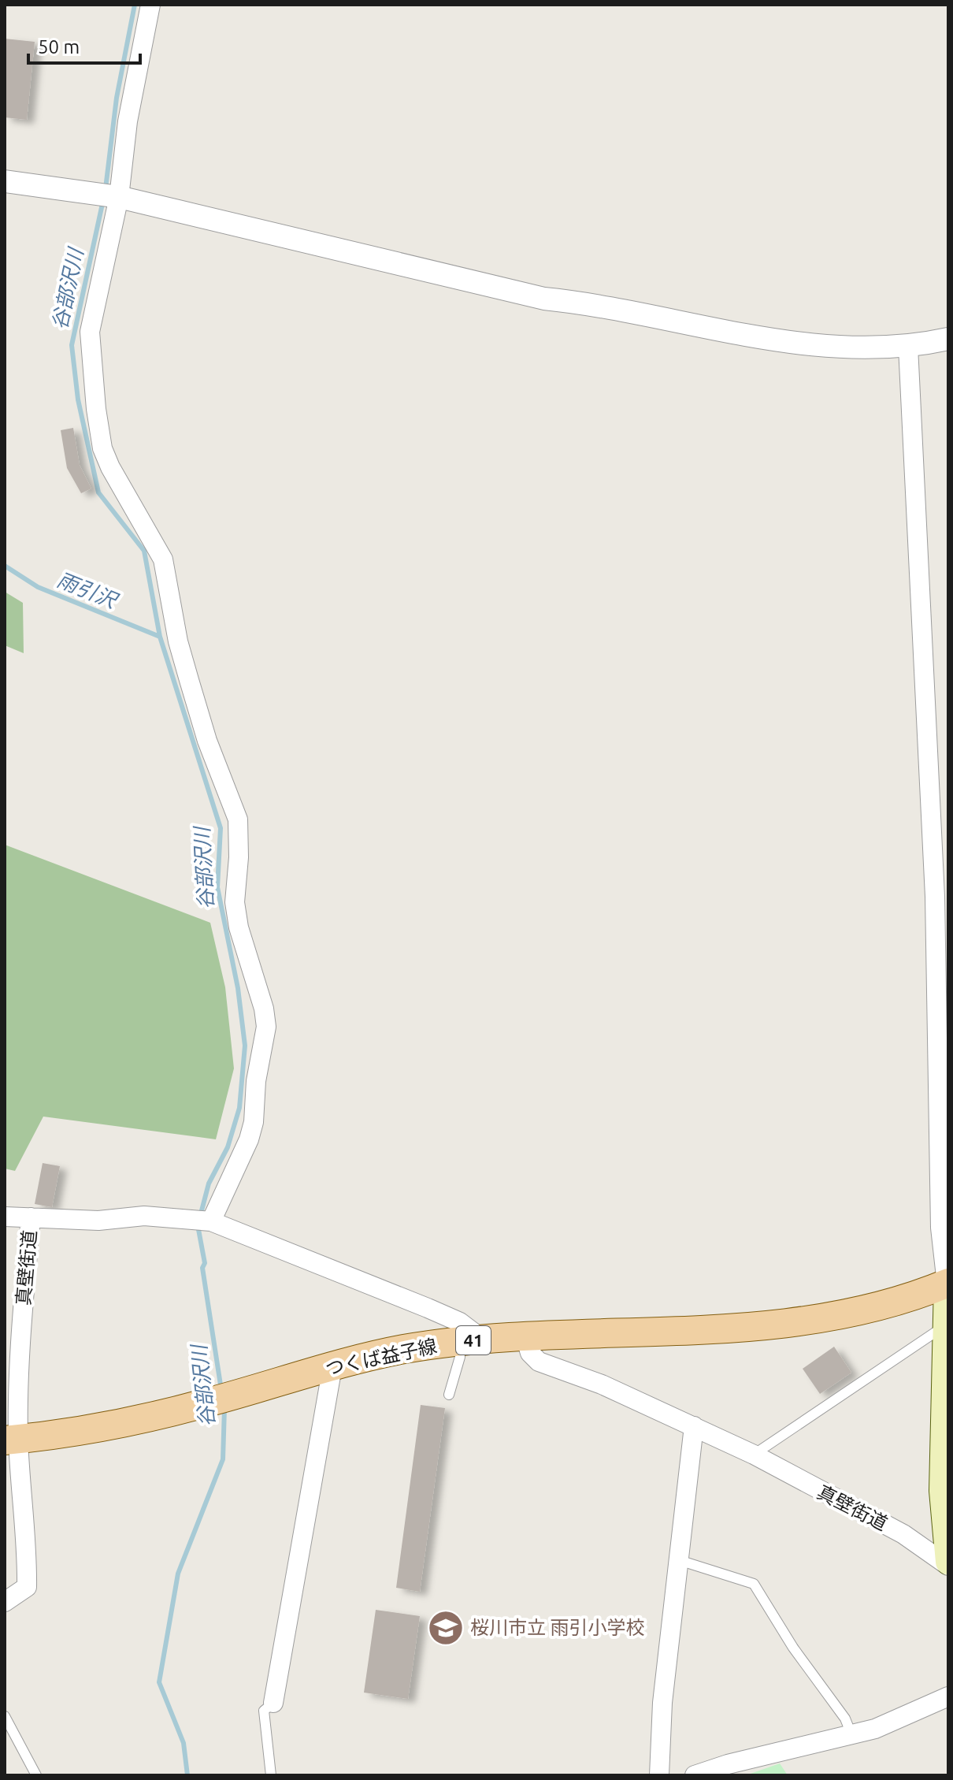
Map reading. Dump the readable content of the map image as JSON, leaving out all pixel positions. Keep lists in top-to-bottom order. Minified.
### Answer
{"streets":{"main road":["41","つくば益子線"],"street":["真壁街道"]},"crossings":[["真壁街道","つくば益子線"]],"water":["谷部沢川","雨引沢"],"places":{"school or university":["桜川市立 雨引小学校"]},"scale_bar":"50 m"}
